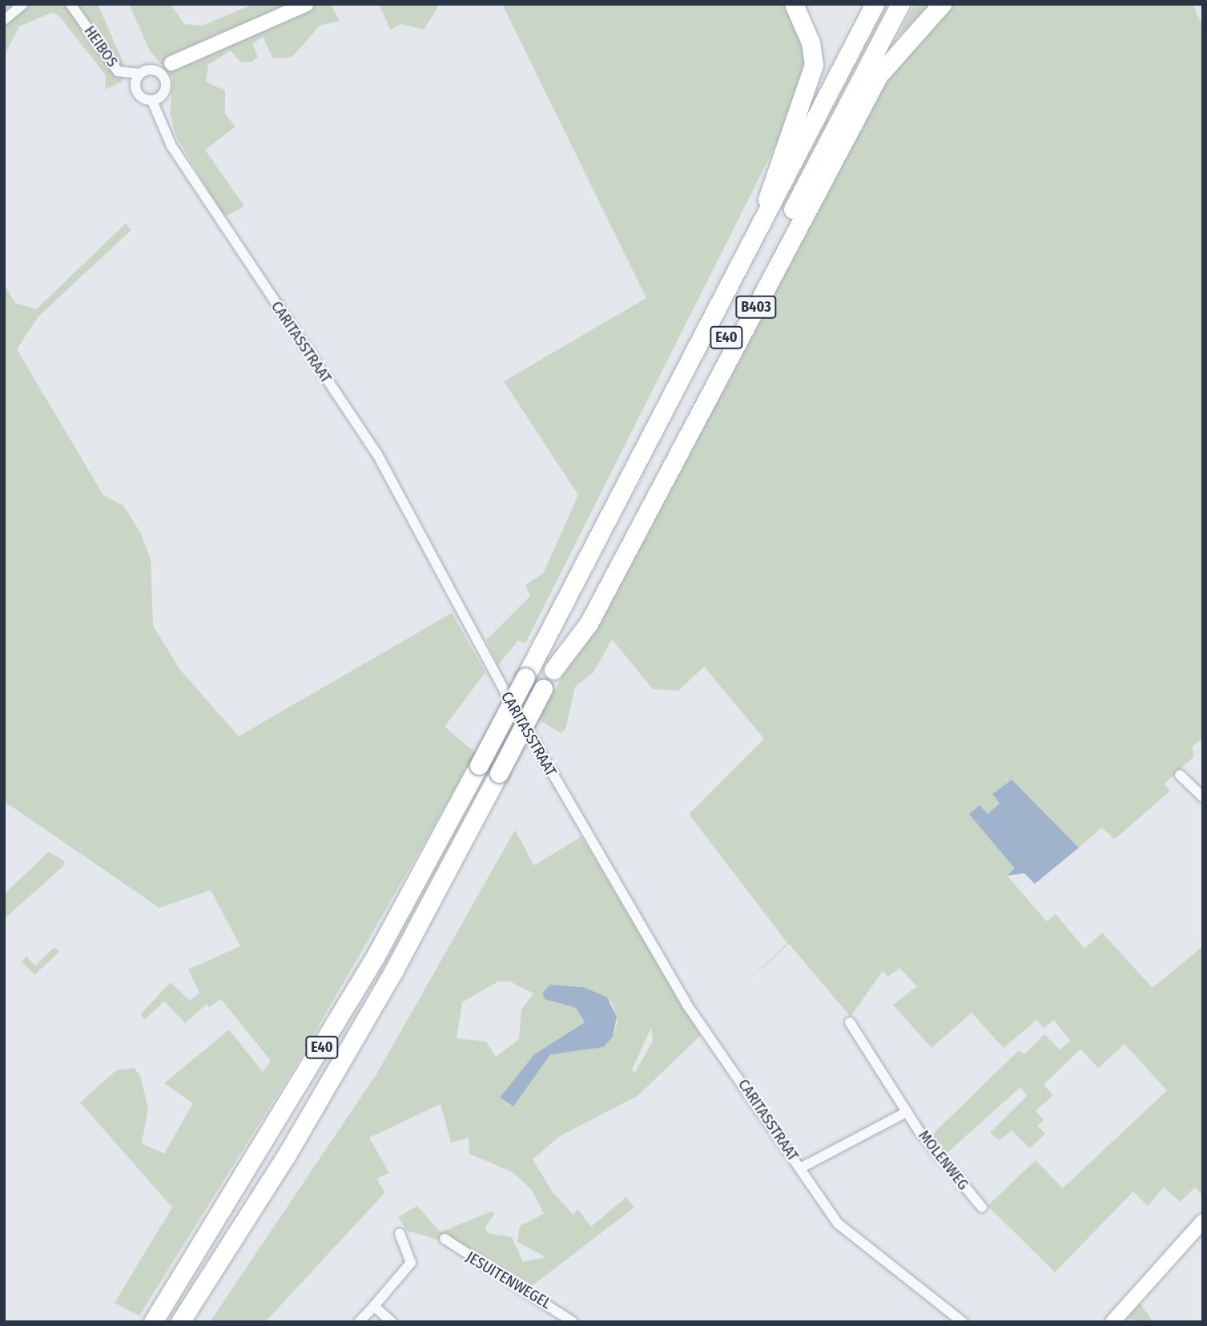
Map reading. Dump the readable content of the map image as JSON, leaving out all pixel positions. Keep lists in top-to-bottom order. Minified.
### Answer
{"streets":{"highway":["B403","E40"],"street":["HEIBOS","CARITASSTRAAT","MOLENWEG","JESUITENWEGEL"]},"crossings":[["HEIBOS","CARITASSTRAAT"],["B403","E40"]]}
